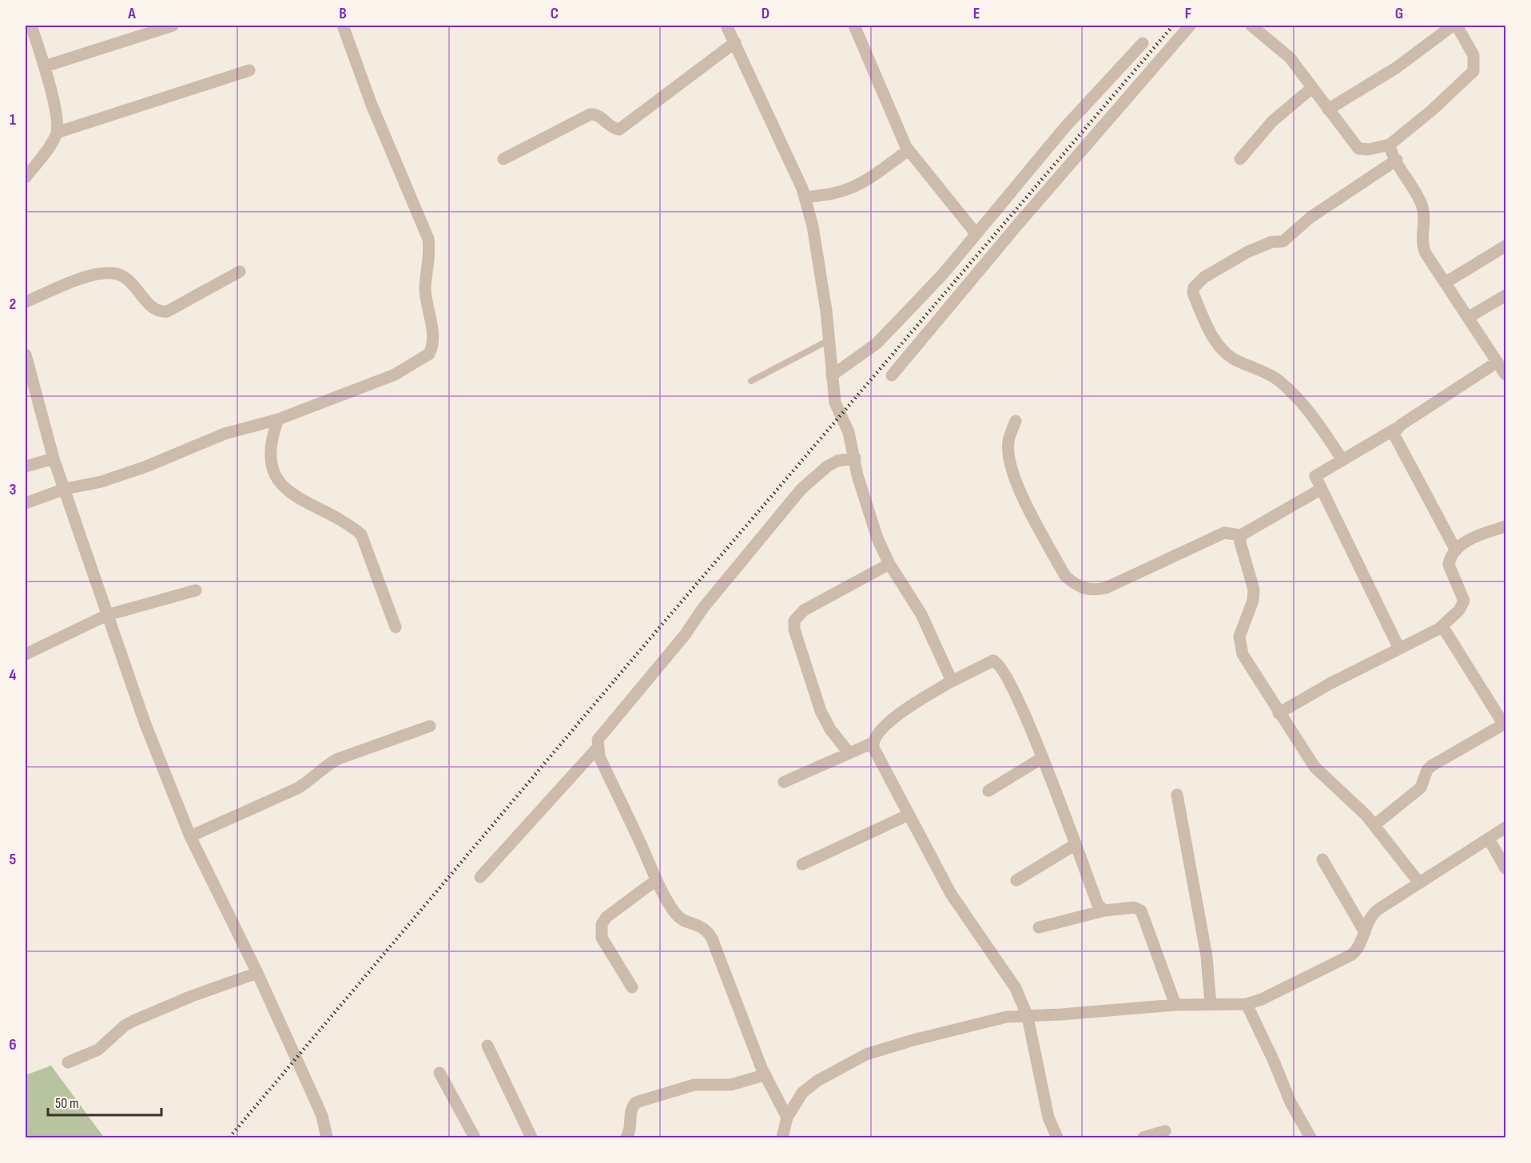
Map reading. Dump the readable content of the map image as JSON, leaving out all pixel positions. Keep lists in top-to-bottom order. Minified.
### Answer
{"scale_bar":"50 m","grid":{"columns":["A","B","C","D","E","F","G"],"rows":["1","2","3","4","5","6"]}}
